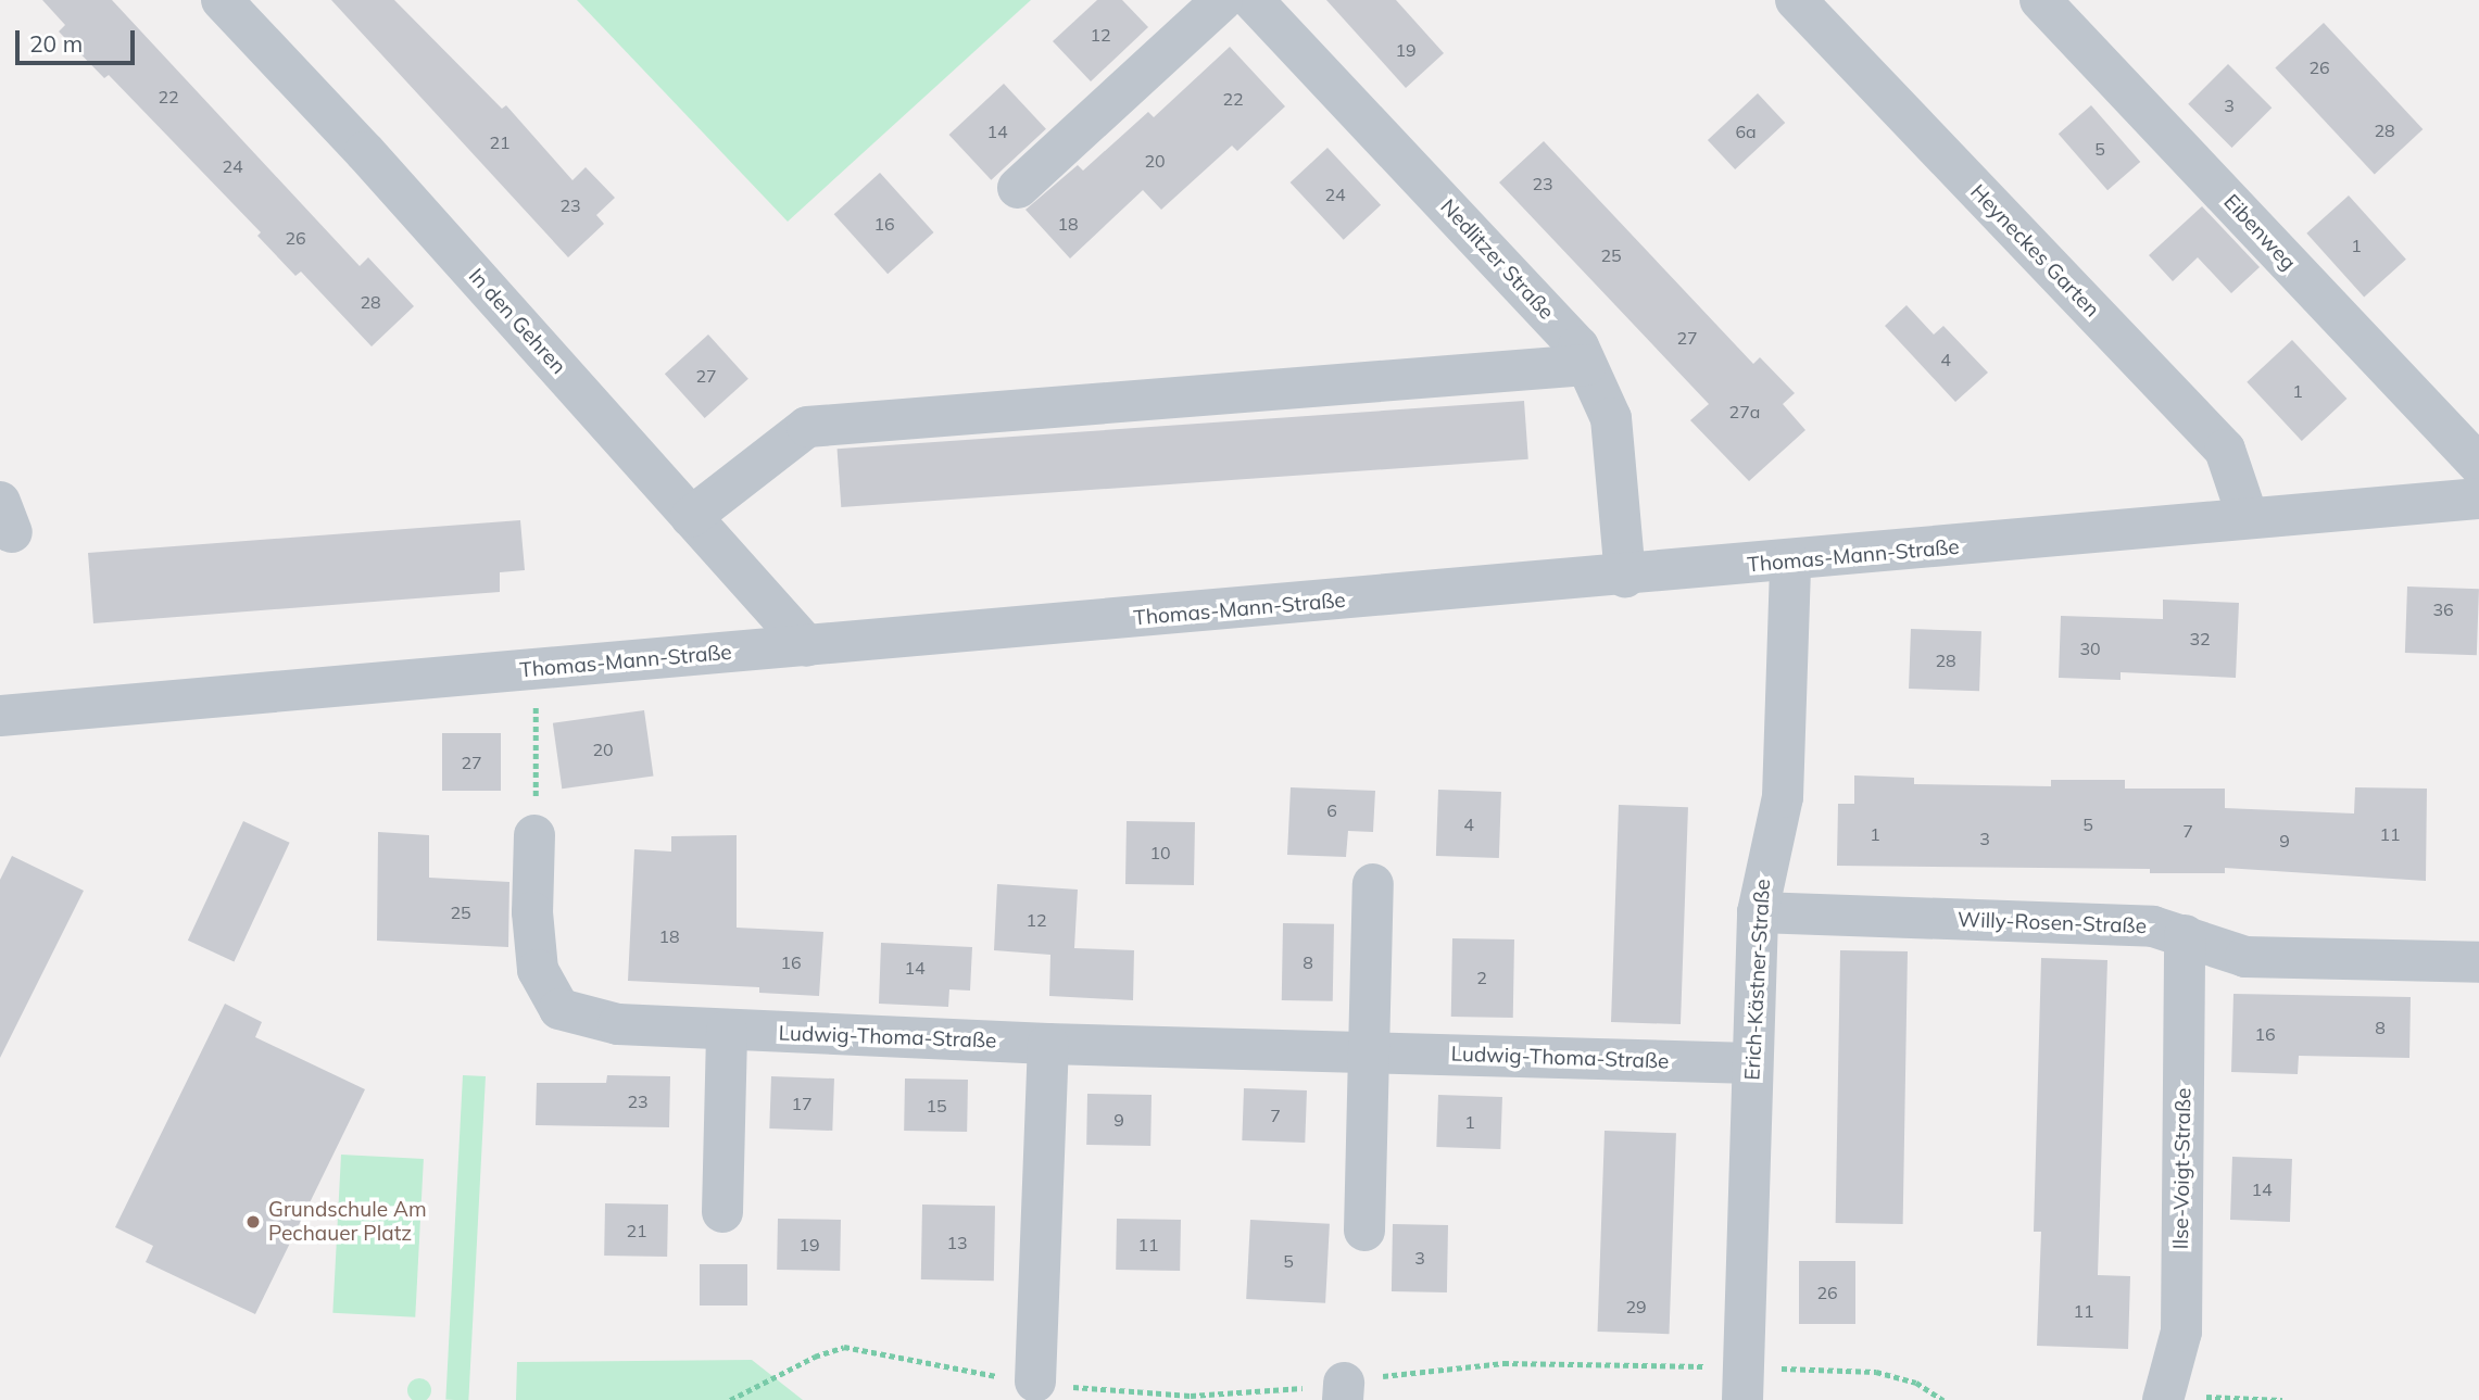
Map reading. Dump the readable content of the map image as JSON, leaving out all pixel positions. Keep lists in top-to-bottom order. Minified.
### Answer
{"streets":{"street":["Eibenweg","Heyneckes Garten","Nedlitzer Straße","In den Gehren","Thomas-Mann-Straße","Willy-Rosen-Straße","Erich-Kästner-Straße","Ludwig-Thoma-Straße","Ilse-Voigt-Straße"]},"crossings":[["Heyneckes Garten","Thomas-Mann-Straße"],["Nedlitzer Straße","Thomas-Mann-Straße"],["In den Gehren","Thomas-Mann-Straße"],["Thomas-Mann-Straße","Erich-Kästner-Straße"],["Willy-Rosen-Straße","Erich-Kästner-Straße"],["Willy-Rosen-Straße","Ilse-Voigt-Straße"],["Erich-Kästner-Straße","Ludwig-Thoma-Straße"]],"places":["Grundschule Am Pechauer Platz"],"house_numbers":["12","19","26","22","22","3","28","14","6a","21","5","20","24","23","24","23","16","18","26","1","25","28","27","4","27","1","27a","36","32","30","28","20","27","6","4","5","7","1","11","3","9","10","25","12","18","16","8","14","2","8","16","23","17","15","7","9","1","14","21","13","19","11","3","5","26","29","11"],"scale_bar":"20 m"}
